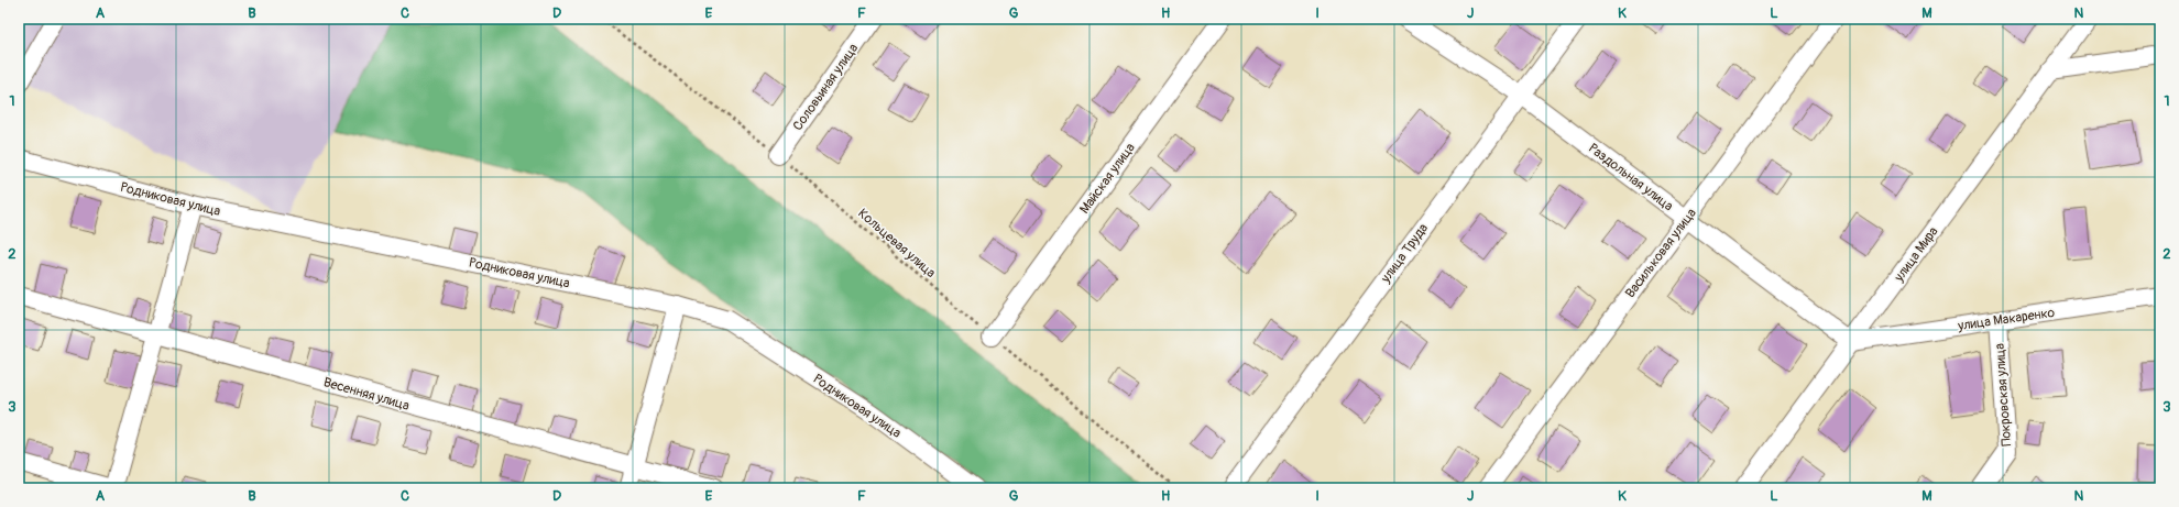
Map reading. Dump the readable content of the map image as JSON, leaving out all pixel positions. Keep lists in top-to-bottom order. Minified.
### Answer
{"streets":{"street":["Соловьиная улица","Раздольная улица","Майская улица","Родниковая улица","улица Труда","Васильковая улица","улица Мира","улица Макаренко","Весенняя улица","Покровская улица"],"path":["Кольцевая улица"]},"crossings":[["Соловьиная улица","Кольцевая улица"],["Раздольная улица","улица Труда"],["Раздольная улица","Васильковая улица"],["Раздольная улица","улица Мира"],["Раздольная улица","улица Макаренко"],["Майская улица","Кольцевая улица"],["улица Мира","улица Макаренко"],["улица Макаренко","Покровская улица"]],"grid":{"columns":["A","B","C","D","E","F","G","H","I","J","K","L","M","N"],"rows":["1","2","3"]}}
